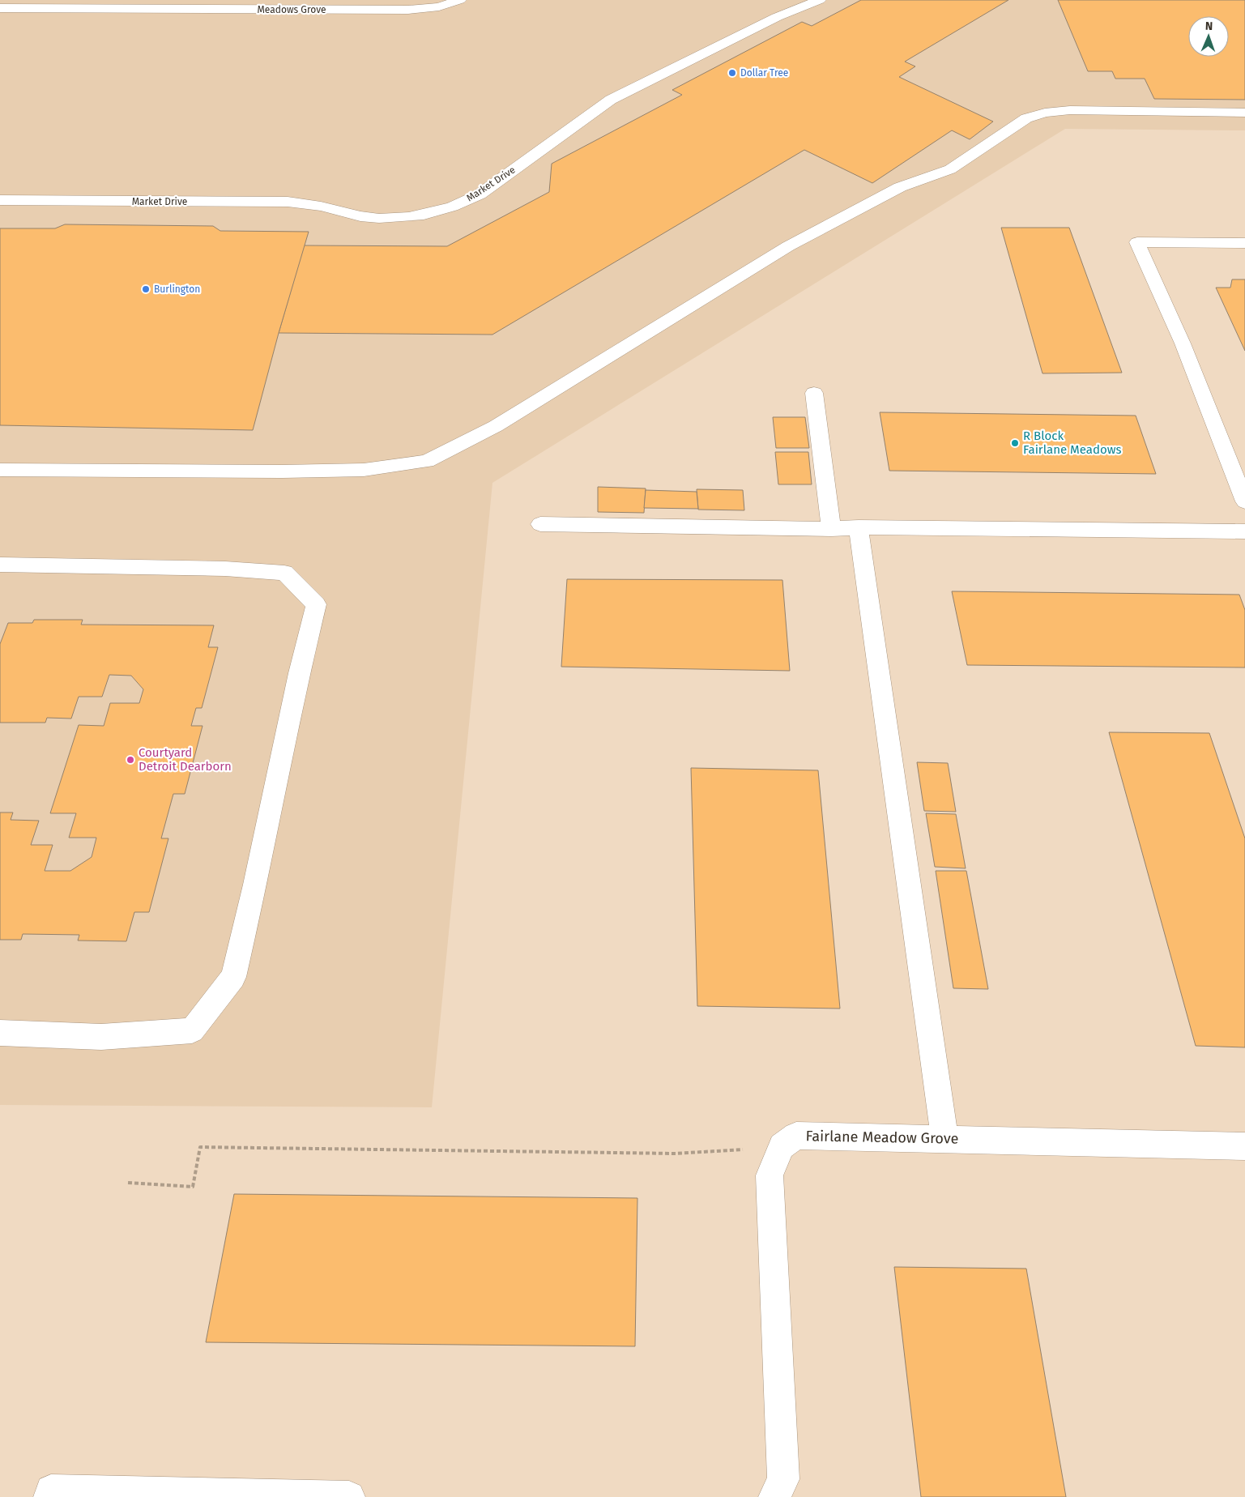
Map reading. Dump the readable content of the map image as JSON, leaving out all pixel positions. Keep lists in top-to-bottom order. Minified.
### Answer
{"streets":{"street":["Meadows Grove","Market Drive","Fairlane Meadow Grove"]},"places":["Dollar Tree","Burlington","R Block Fairlane Meadows","Courtyard Detroit Dearborn"],"north":"top"}
